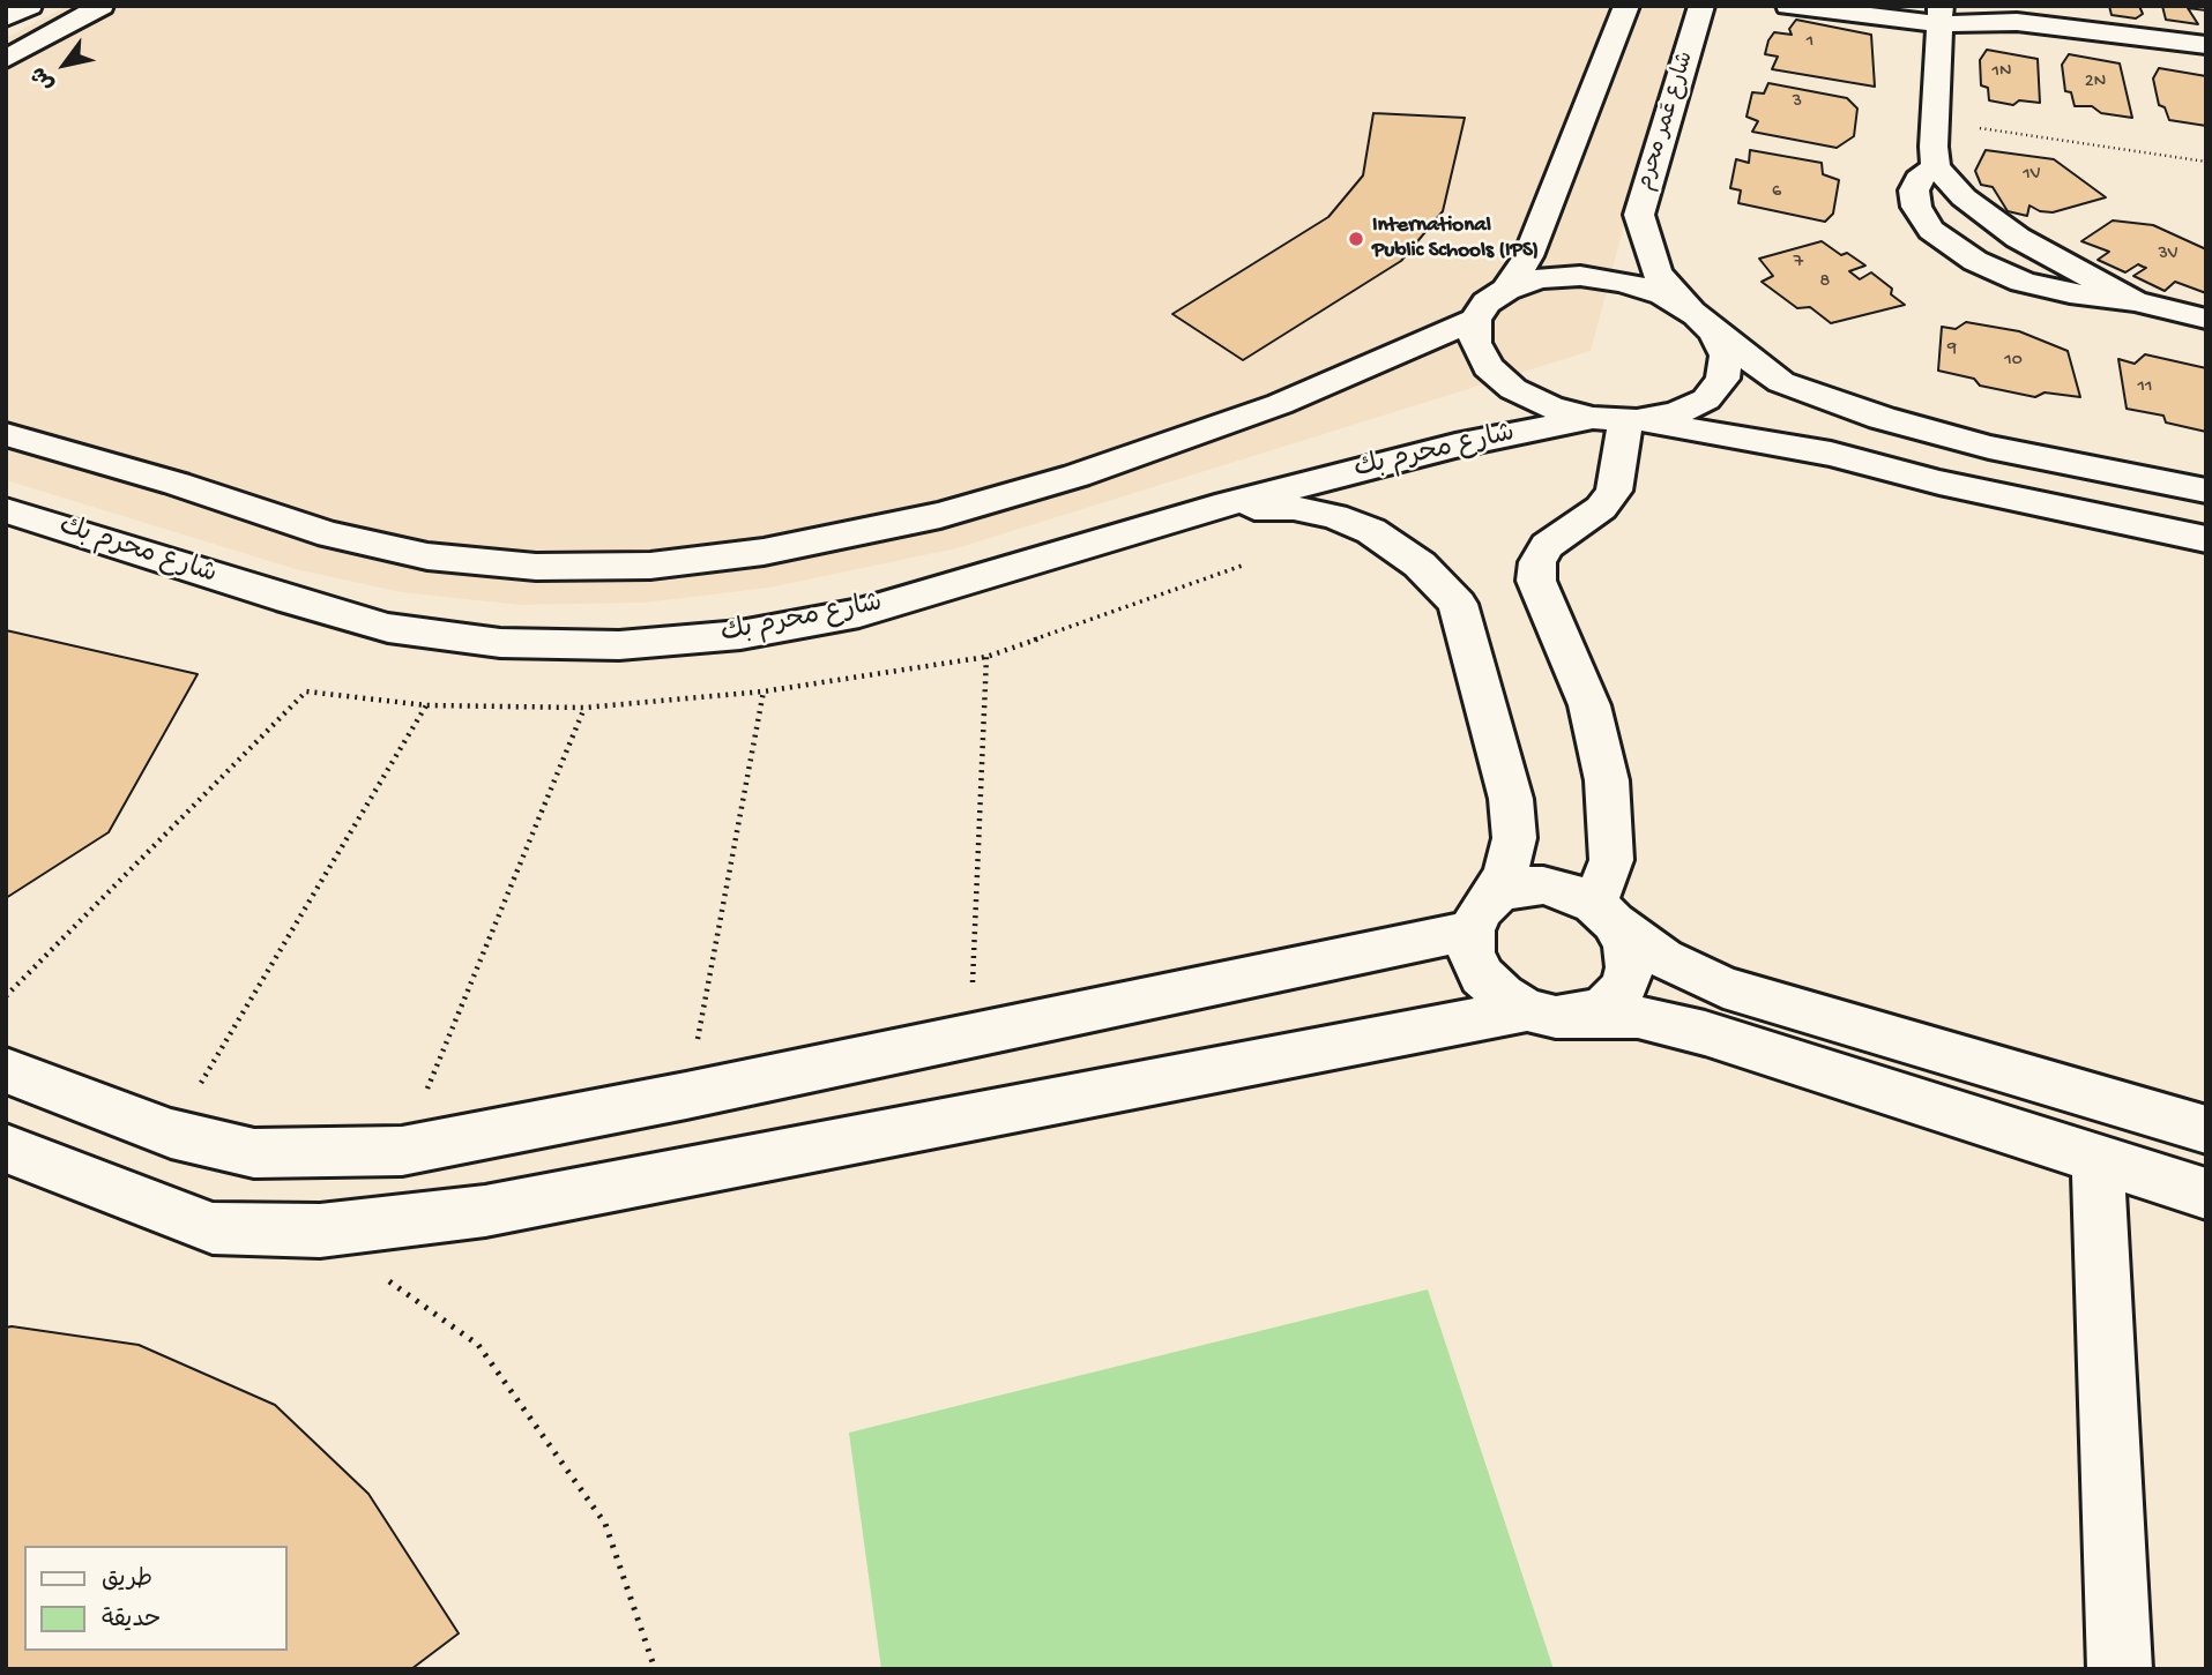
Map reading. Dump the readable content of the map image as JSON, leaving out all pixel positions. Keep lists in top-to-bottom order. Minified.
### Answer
{"streets":{"street":["شارع عَمر محرم","شارع محرم بك"]},"crossings":[["شارع عَمر محرم","شارع محرم بك"]],"places":["International Public Schools (IPS)"],"house_numbers":["1","1N","2N","3","1V","6","3V","7","8","9","10","11"],"legend":["طريق","حديقة"],"north":"bottom left"}
